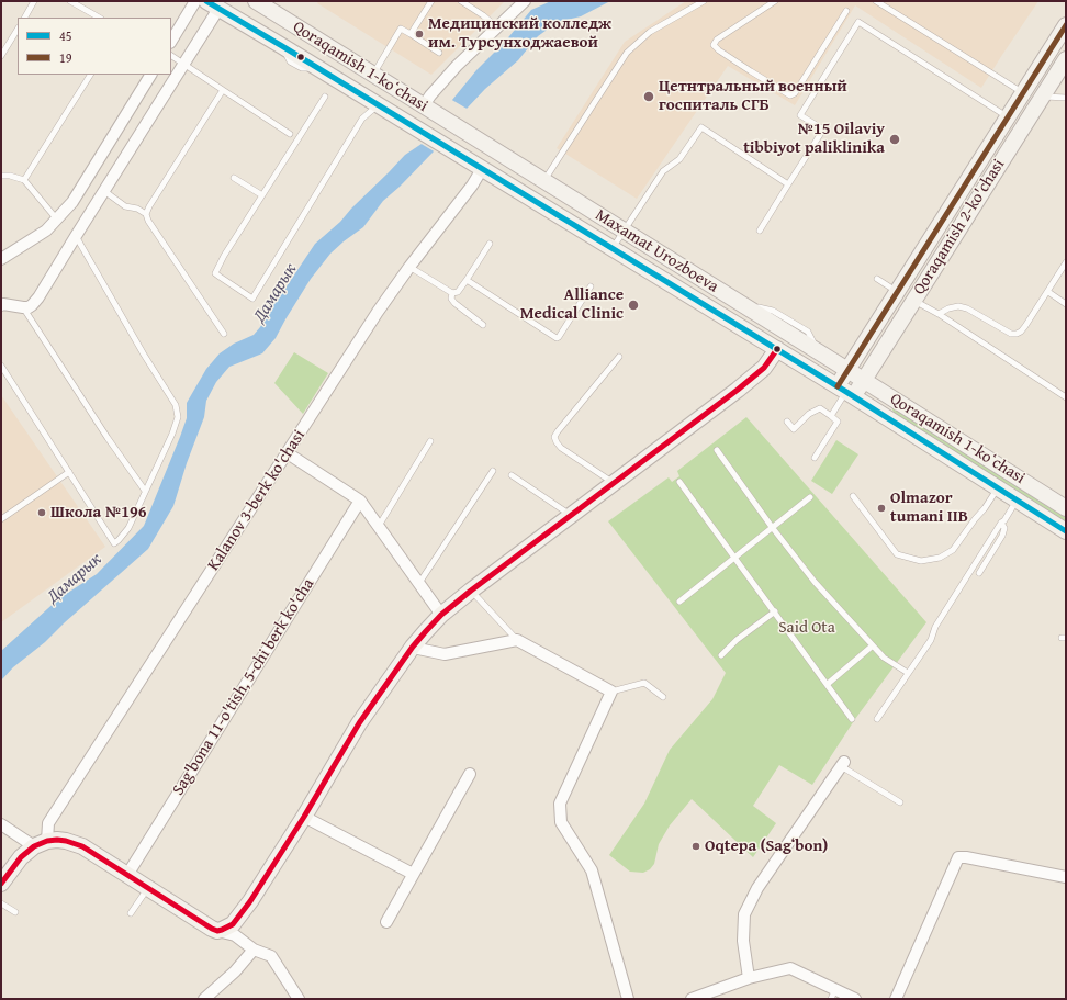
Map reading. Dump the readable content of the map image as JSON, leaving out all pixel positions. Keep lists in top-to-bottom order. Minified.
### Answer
{"streets":{"main road":["Qoraqamish 1-koʻchasi","Qoraqamish 2-ko'chasi","Maxamat Urozboeva"],"street":["Kalanov 3-berk ko'chasi","Sag'bona 11-o'tish, 5-chi berk ko'cha"]},"crossings":[["Qoraqamish 1-koʻchasi","Qoraqamish 2-ko'chasi"],["Qoraqamish 1-koʻchasi","Maxamat Urozboeva"],["Qoraqamish 1-koʻchasi","Kalanov 3-berk ko'chasi"],["Qoraqamish 2-ko'chasi","Maxamat Urozboeva"]],"water":["Дамарык"],"parks":["Said Ota"],"places":["Медицинский колледж им. Турсунходжаевой","Цетнтральный военный госпиталь СГБ","№15 Oilaviy tibbiyot paliklinika","Alliance Medical Clinic","Olmazor tumani IIB","Школа №196","Oqtepa (Sagʻbon)"],"lines":["transit line 45","transit line 19"],"legend":["45","19"]}
